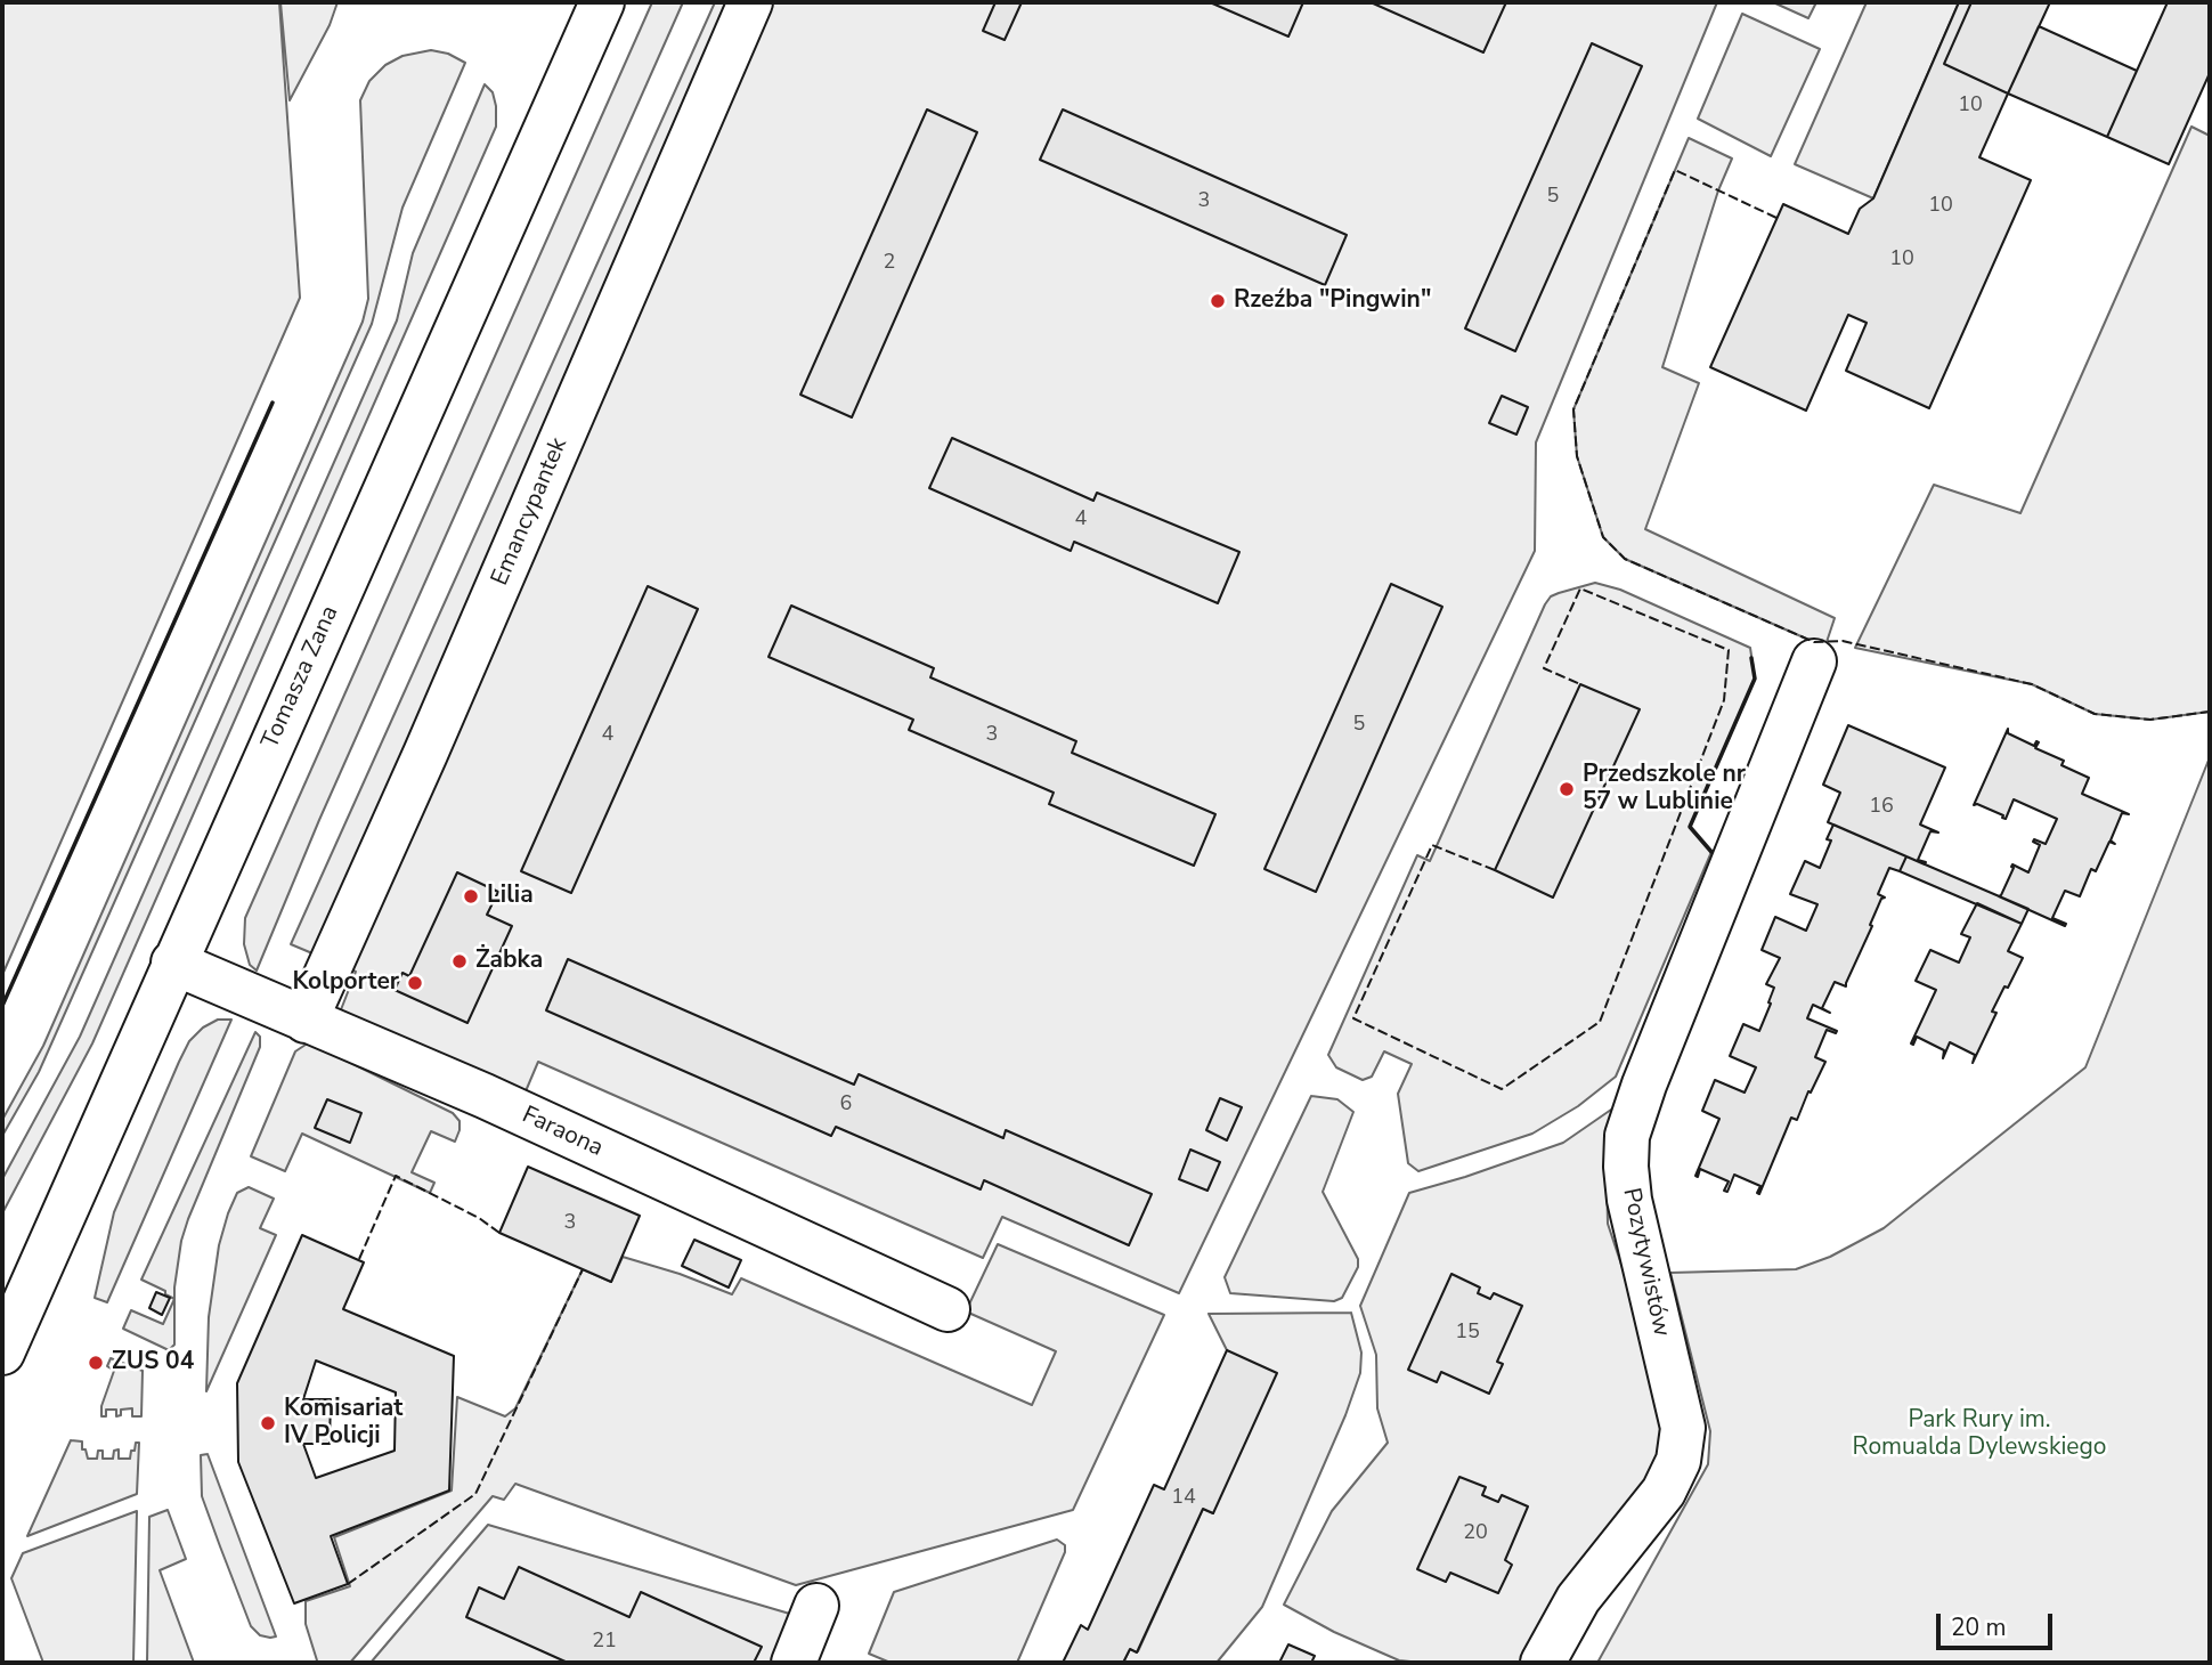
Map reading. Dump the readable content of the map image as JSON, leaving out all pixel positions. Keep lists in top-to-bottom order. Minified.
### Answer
{"streets":{"street":["Emancypantek","Tomasza Zana","Faraona","Pozytywistów"]},"crossings":[["Emancypantek","Faraona"],["Tomasza Zana","Faraona"]],"parks":["Park Rury im. Romualda Dylewskiego"],"places":["Rzeźba \"Pingwin\"","Przedszkole nr 57 w Lublinie","Lilia","Żabka","Kolporter","ZUS 04","Komisariat IV Policji"],"house_numbers":["10","5","3","10","10","2","4","5","4","3","16","6","3","15","14","20","21"],"scale_bar":"20 m"}
